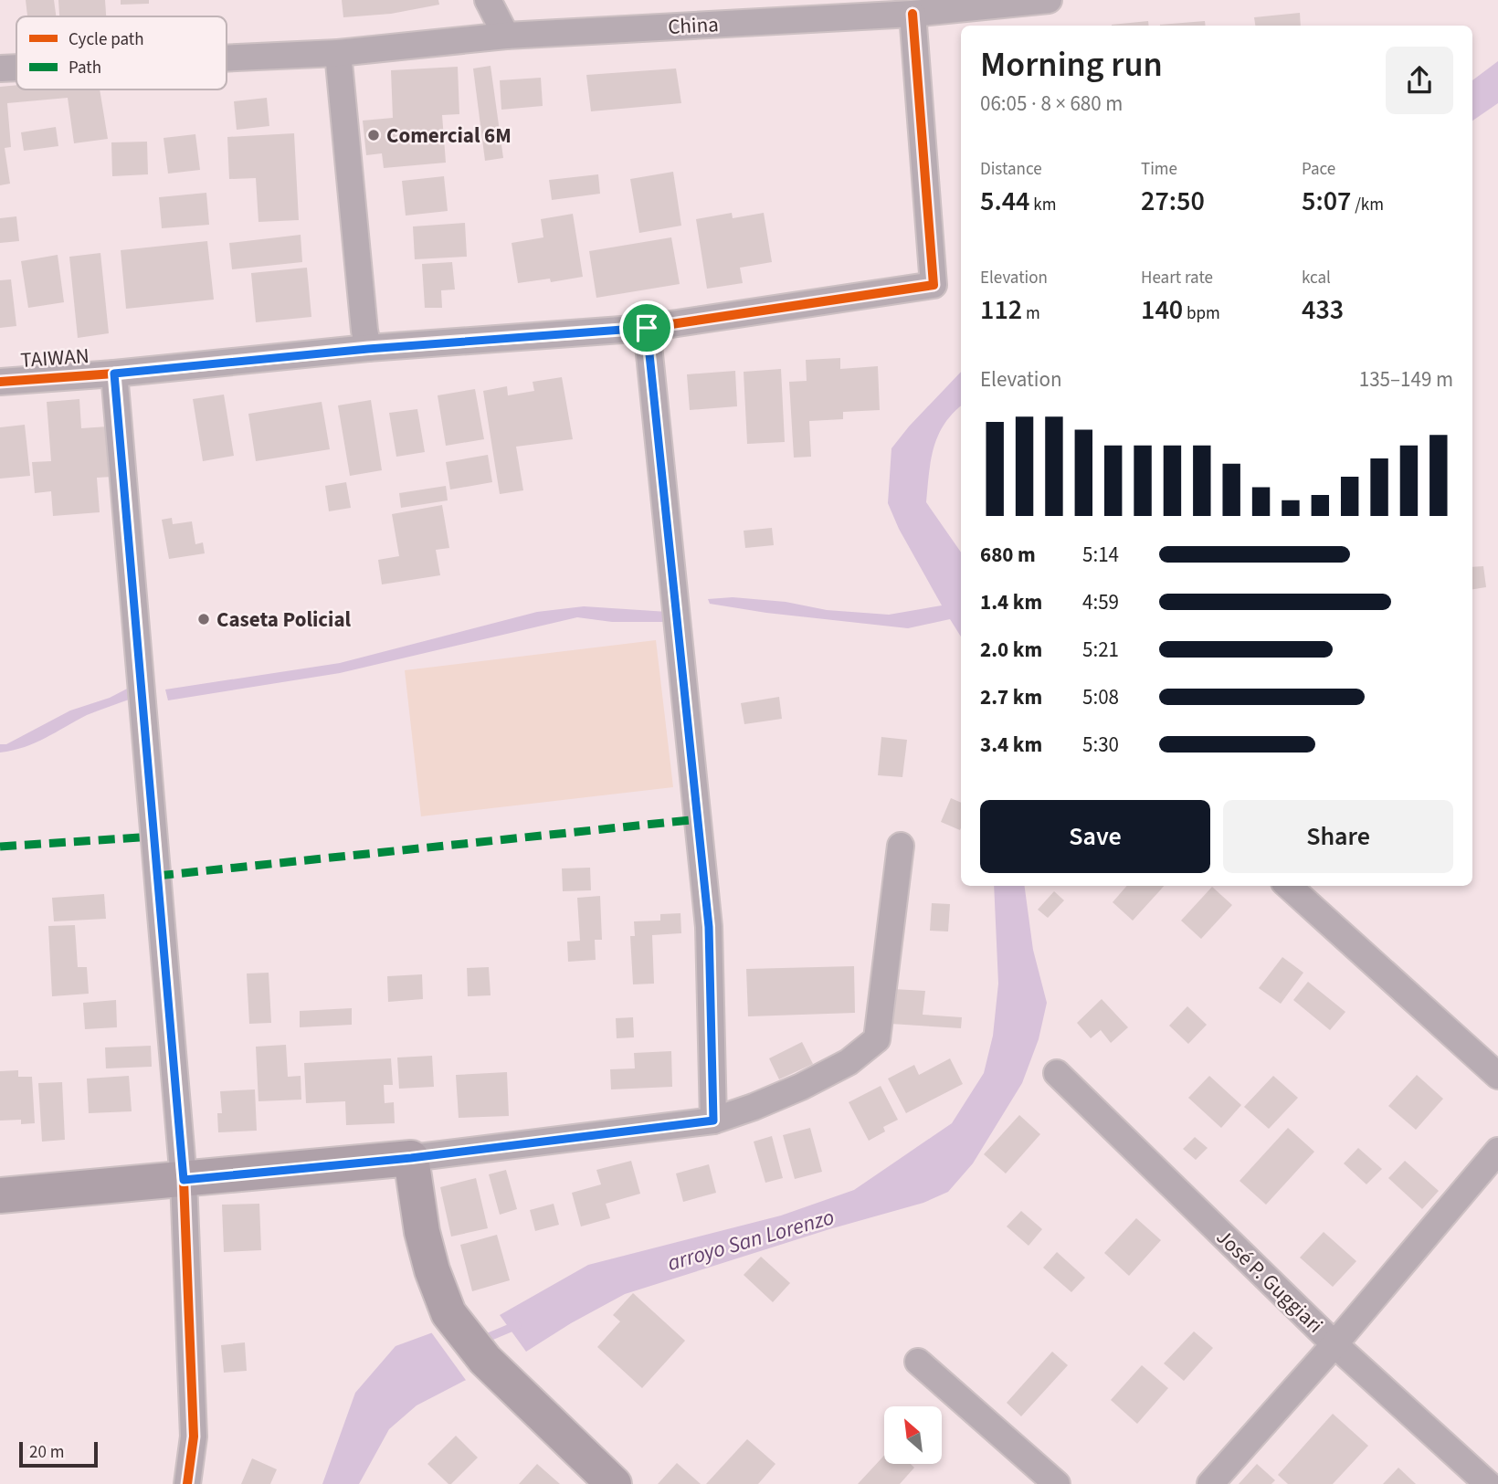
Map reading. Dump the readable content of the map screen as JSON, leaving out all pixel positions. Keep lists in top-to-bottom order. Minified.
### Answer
{"streets":{"street":["China","TAIWAN","José P. Guggiari"]},"crossings":[["China","TAIWAN"]],"water":["arroyo San Lorenzo"],"places":["Comercial 6M","Caseta Policial"],"legend":["Cycle path","Path"],"scale_bar":"20 m","north":"top left","page":{"heading":["Morning run","06:05 · 8 × 680 m"],"stats":[["Distance","5.44 km"],["Time","27:50"],["Pace","5:07 /km"],["Elevation","112 m"],["Heart rate","140 bpm"],["kcal","433"]],"chart":["Elevation","135–149 m"],"list":[{"name":"680 m","note":"5:14"},{"name":"1.4 km","note":"4:59"},{"name":"2.0 km","note":"5:21"},{"name":"2.7 km","note":"5:08"},{"name":"3.4 km","note":"5:30"}],"buttons":["Save","Share"],"scale":"20 m"}}
